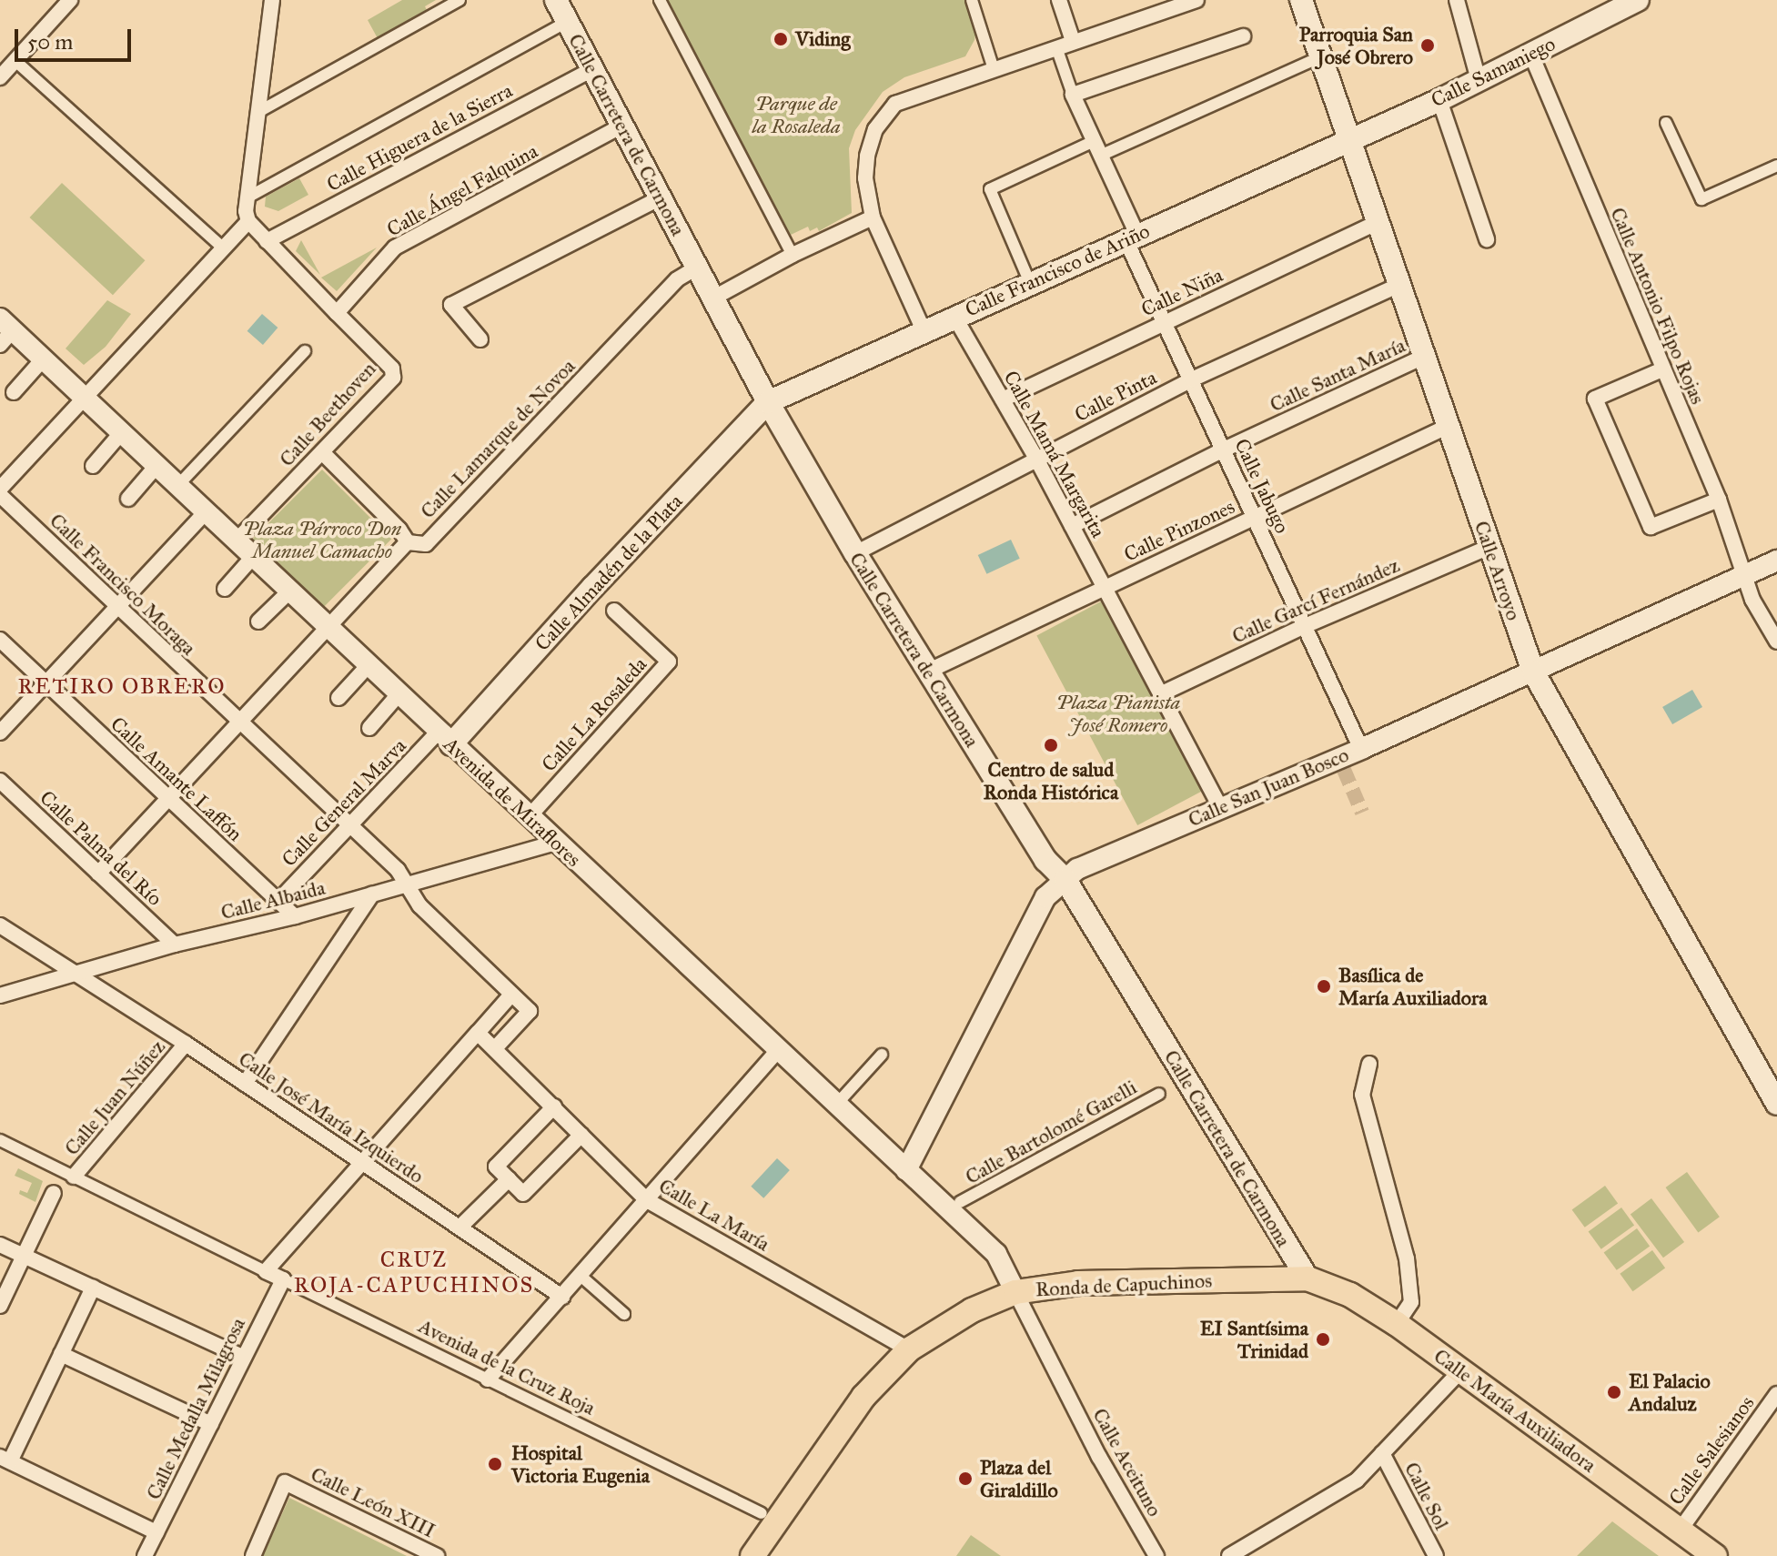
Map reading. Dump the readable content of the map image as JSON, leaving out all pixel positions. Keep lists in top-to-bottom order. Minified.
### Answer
{"streets":{"main road":["Calle Samaniego","Calle Carretera de Carmona","Calle Francisco de Ariño","Calle Arroyo","Calle Almadén de la Plata","Ronda de Capuchinos","Calle María Auxiliadora"],"street":["Calle Higuera de la Sierra","Calle Ángel Falquina","Calle Niña","Calle Antonio Filpo Rojas","Calle Santa María","Calle Pinta","Calle Beethoven","Calle Lamarque de Novoa","Calle Mamá Margarita","Calle Jabugo","Calle Pinzones","Calle Francisco Moraga","Calle Garcí Fernández","Calle La Rosaleda","Calle Amante Laffón","Calle San Juan Bosco","Avenida de Miraflores","Calle General Marva","Calle Palma del Río","Calle Albaida","Calle Juan Núñez","Calle José María Izquierdo","Calle Bartolomé Garelli","Calle La María","Avenida de la Cruz Roja","Calle Medalla Milagrosa","Calle Salesianos","Calle Aceituno","Calle Sol","Calle León XIII"]},"crossings":[["Calle Samaniego","Calle Francisco de Ariño"],["Calle Samaniego","Calle Antonio Filpo Rojas"],["Calle Samaniego","Calle Arroyo"],["Calle Carretera de Carmona","Calle Higuera de la Sierra"],["Calle Carretera de Carmona","Calle Ángel Falquina"],["Calle Carretera de Carmona","Calle Francisco de Ariño"],["Calle Carretera de Carmona","Calle Pinta"],["Calle Carretera de Carmona","Calle Lamarque de Novoa"],["Calle Carretera de Carmona","Calle Pinzones"],["Calle Carretera de Carmona","Calle Almadén de la Plata"],["Calle Carretera de Carmona","Calle San Juan Bosco"],["Calle Carretera de Carmona","Ronda de Capuchinos"],["Calle Carretera de Carmona","Calle María Auxiliadora"],["Calle Ángel Falquina","Calle Beethoven"],["Calle Francisco de Ariño","Calle Mamá Margarita"],["Calle Francisco de Ariño","Calle Jabugo"],["Calle Francisco de Ariño","Calle Arroyo"],["Calle Francisco de Ariño","Calle Almadén de la Plata"],["Calle Niña","Calle Mamá Margarita"],["Calle Niña","Calle Jabugo"],["Calle Niña","Calle Arroyo"],["Calle Antonio Filpo Rojas","Calle San Juan Bosco"],["Calle Santa María","Calle Mamá Margarita"],["Calle Santa María","Calle Jabugo"],["Calle Santa María","Calle Arroyo"],["Calle Pinta","Calle Mamá Margarita"],["Calle Pinta","Calle Jabugo"],["Calle Pinta","Calle Arroyo"],["Calle Beethoven","Avenida de Miraflores"],["Calle Lamarque de Novoa","Calle Francisco Moraga"],["Calle Lamarque de Novoa","Calle Amante Laffón"],["Calle Lamarque de Novoa","Avenida de Miraflores"],["Calle Lamarque de Novoa","Calle Palma del Río"],["Calle Mamá Margarita","Calle Pinzones"],["Calle Mamá Margarita","Calle Garcí Fernández"],["Calle Mamá Margarita","Calle San Juan Bosco"],["Calle Jabugo","Calle Pinzones"],["Calle Jabugo","Calle Garcí Fernández"],["Calle Jabugo","Calle San Juan Bosco"],["Calle Pinzones","Calle Arroyo"],["Calle Arroyo","Calle Garcí Fernández"],["Calle Arroyo","Calle San Juan Bosco"],["Calle Almadén de la Plata","Avenida de Miraflores"],["Calle Almadén de la Plata","Calle General Marva"],["Calle Francisco Moraga","Calle General Marva"],["Calle Francisco Moraga","Calle Albaida"],["Calle La Rosaleda","Avenida de Miraflores"],["Calle Amante Laffón","Calle General Marva"],["Calle Amante Laffón","Calle Albaida"],["Calle San Juan Bosco","Avenida de Miraflores"],["Avenida de Miraflores","Calle General Marva"],["Avenida de Miraflores","Calle Albaida"],["Avenida de Miraflores","Ronda de Capuchinos"],["Avenida de Miraflores","Calle Aceituno"],["Calle Palma del Río","Calle Albaida"],["Calle Albaida","Calle José María Izquierdo"],["Calle Juan Núñez","Calle José María Izquierdo"],["Calle Juan Núñez","Avenida de la Cruz Roja"],["Calle La María","Ronda de Capuchinos"],["Ronda de Capuchinos","Calle María Auxiliadora"],["Ronda de Capuchinos","Calle Aceituno"],["Avenida de la Cruz Roja","Calle Medalla Milagrosa"],["Calle María Auxiliadora","Calle Salesianos"]],"districts":["RETIRO OBRERO","CRUZ ROJA-CAPUCHINOS"],"parks":["Parque de la Rosaleda","Plaza Párroco Don Manuel Camacho","Plaza Pianista José Romero"],"places":["Viding","Parroquia San José Obrero","Centro de salud Ronda Histórica","Basílica de María Auxiliadora","EI Santísima Trinidad","El Palacio Andaluz","Hospital Victoria Eugenia","Plaza del Giraldillo"],"scale_bar":"50 m"}
